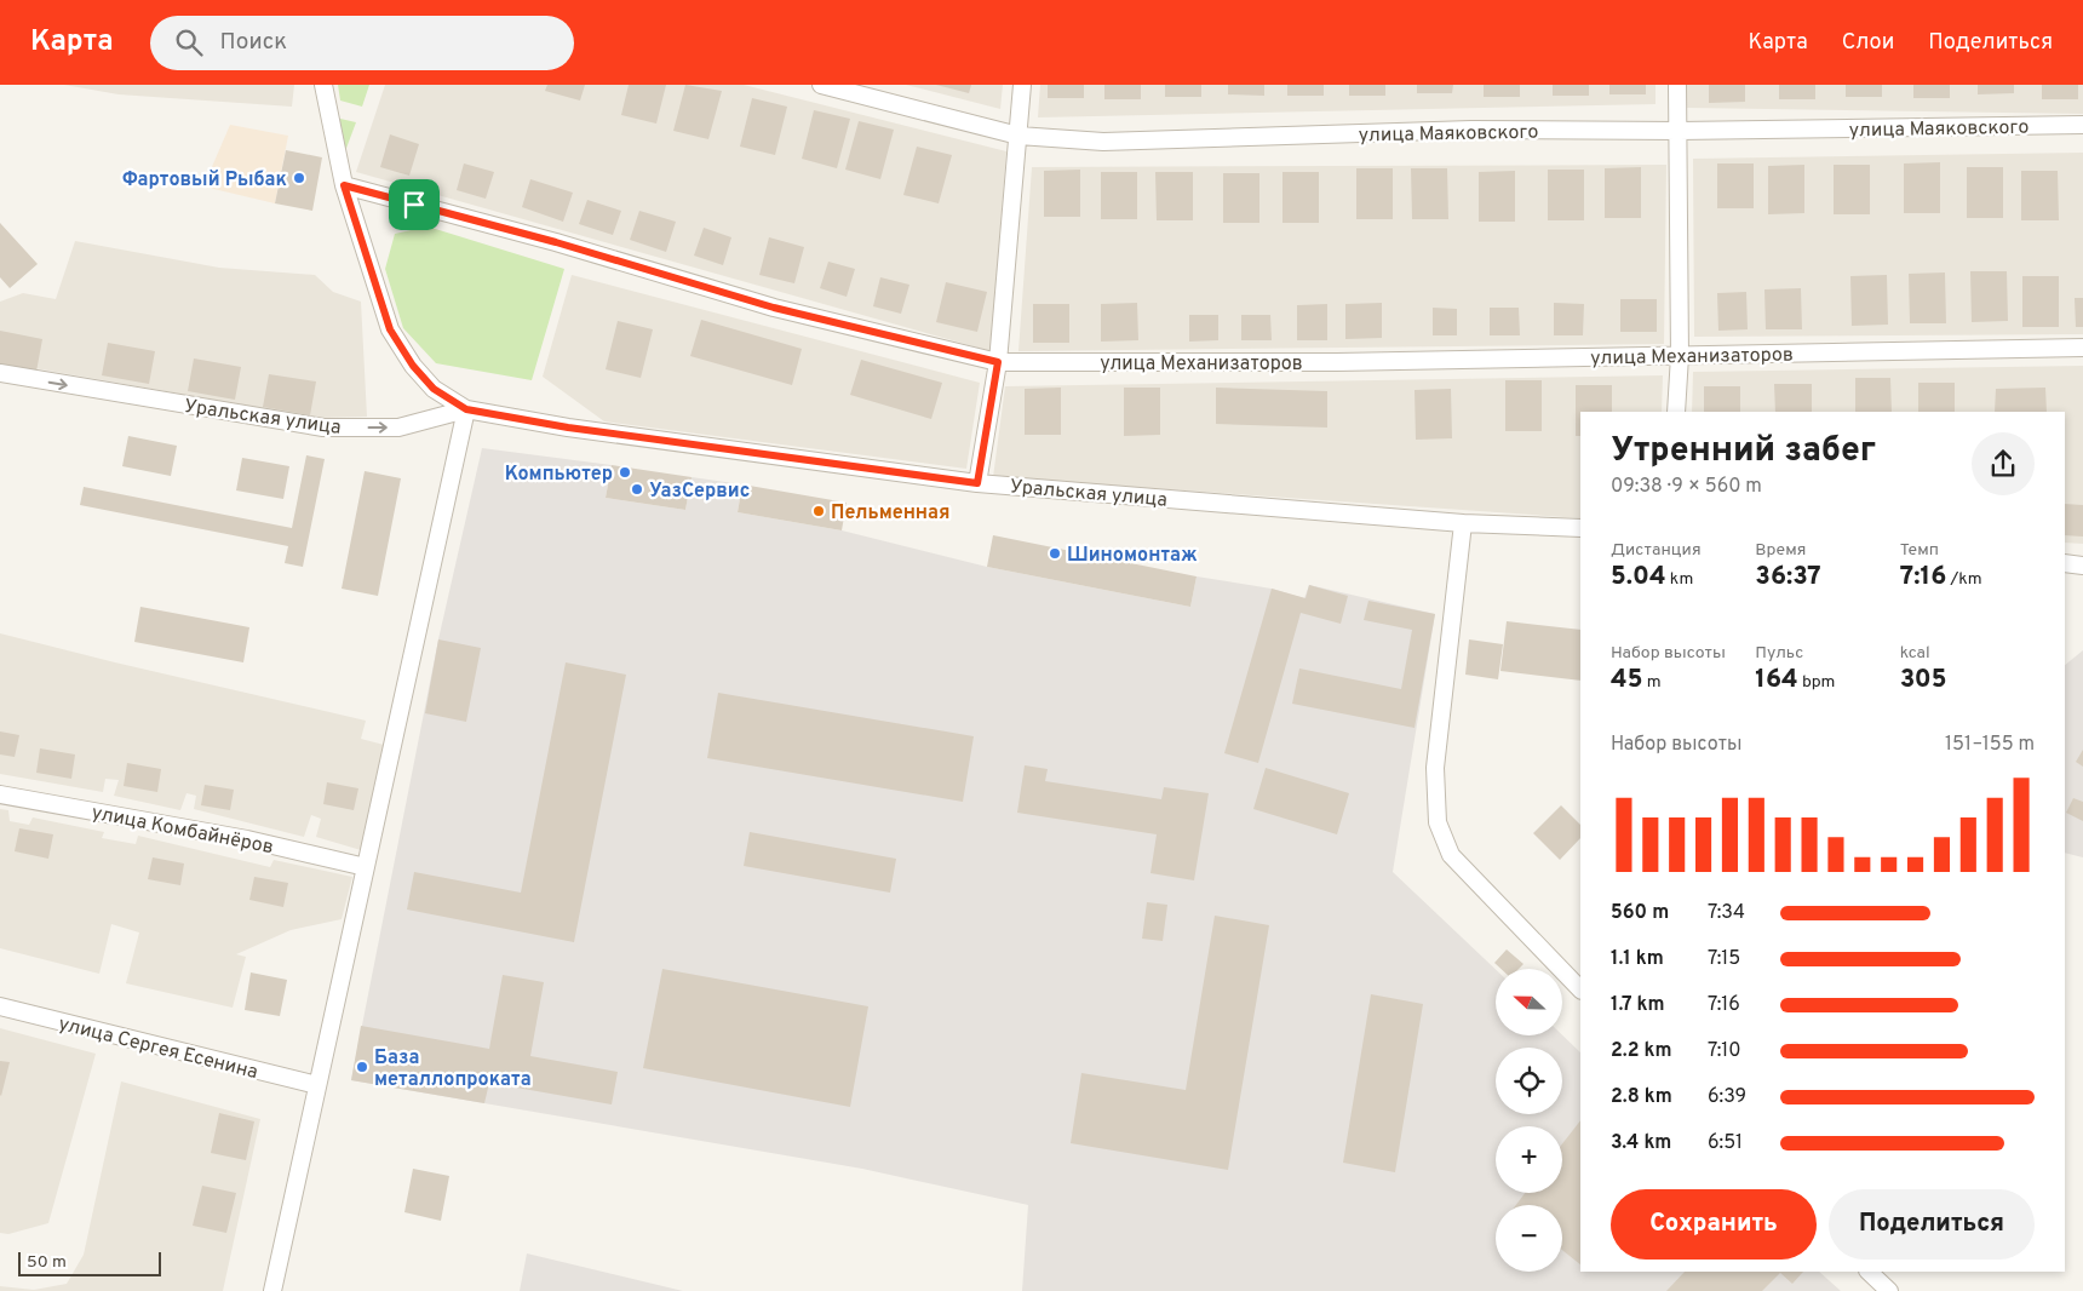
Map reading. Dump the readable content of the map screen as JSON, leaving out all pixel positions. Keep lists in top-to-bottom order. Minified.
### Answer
{"streets":{"street":["улица Маяковского","улица Механизаторов","Уральская улица","улица Комбайнёров","улица Сергея Есенина"]},"places":["Фартовый Рыбак","Компьютер","УазСервис","Пельменная","Шиномонтаж","База металлопроката"],"scale_bar":"50 m","north":"left","page":{"header":"Карта","search":"Поиск","nav":["Карта","Слои","Поделиться"],"heading":["Утренний забег","09:38 · 9 × 560 m"],"stats":[["Дистанция","5.04 km"],["Время","36:37"],["Темп","7:16 /km"],["Набор высоты","45 m"],["Пульс","164 bpm"],["kcal","305"]],"chart":["Набор высоты","151–155 m"],"list":[{"name":"560 m","note":"7:34"},{"name":"1.1 km","note":"7:15"},{"name":"1.7 km","note":"7:16"},{"name":"2.2 km","note":"7:10"},{"name":"2.8 km","note":"6:39"},{"name":"3.4 km","note":"6:51"}],"map_buttons":["+","−"],"buttons":["Сохранить","Поделиться"],"scale":"50 m"}}
